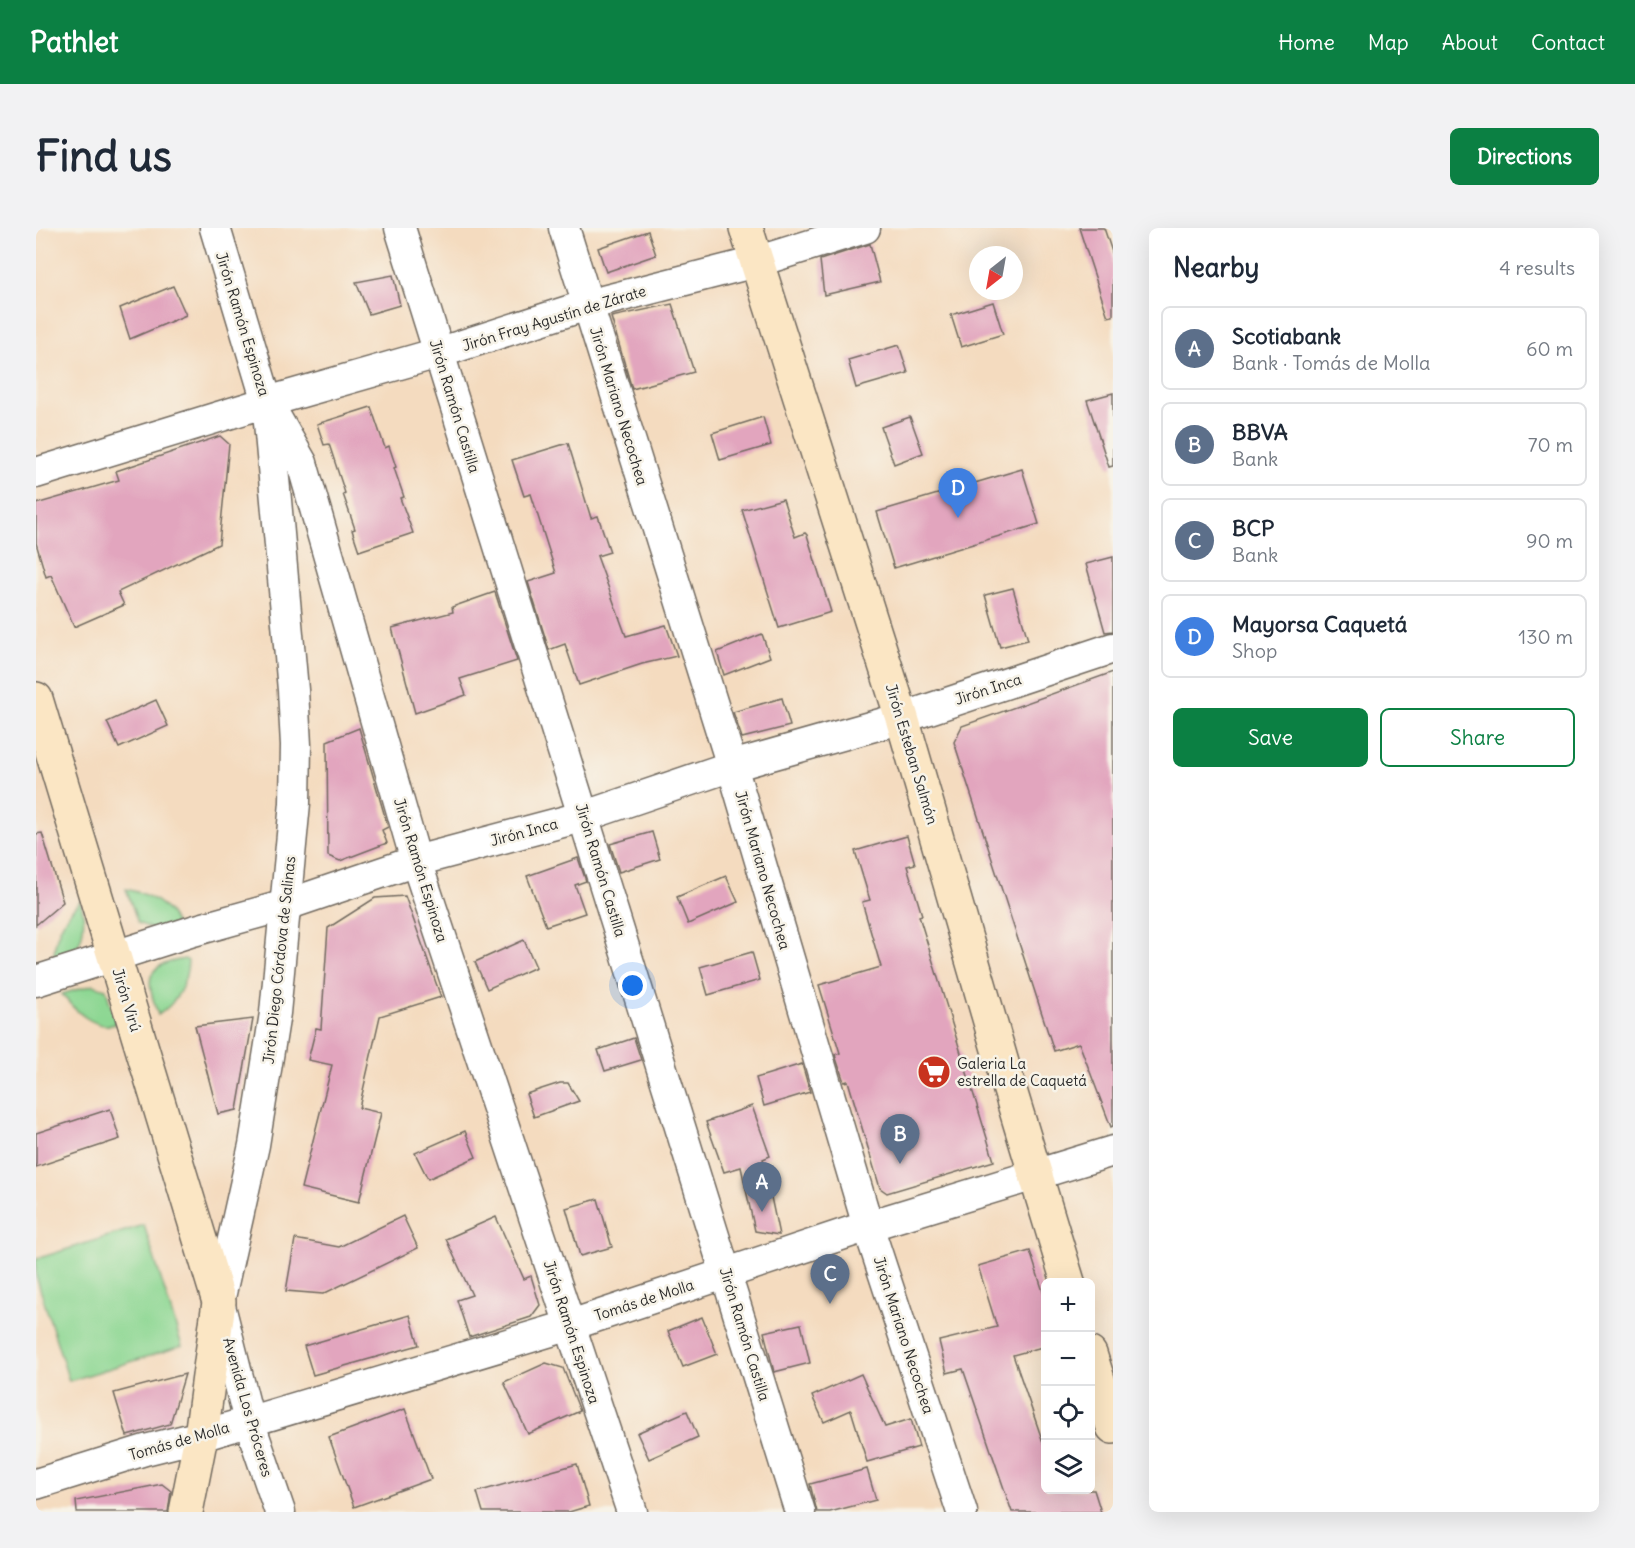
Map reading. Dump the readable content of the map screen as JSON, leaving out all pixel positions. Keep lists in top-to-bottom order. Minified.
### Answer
{"streets":{"street":["Jirón Fray Agustín de Zárate","Jirón Ramón Espinoza","Jirón Ramón Castilla","Jirón Mariano Necochea","Jirón Inca","Jirón Esteban Salmón","Jirón Diego Córdova de Salinas","Jirón Virú","Tomás de Molla","Avenida Los Próceres"]},"crossings":[["Jirón Fray Agustín de Zárate","Jirón Ramón Espinoza"],["Jirón Fray Agustín de Zárate","Jirón Ramón Castilla"],["Jirón Fray Agustín de Zárate","Jirón Mariano Necochea"],["Jirón Fray Agustín de Zárate","Jirón Esteban Salmón"],["Jirón Fray Agustín de Zárate","Jirón Diego Córdova de Salinas"],["Jirón Ramón Espinoza","Jirón Inca"],["Jirón Ramón Espinoza","Jirón Diego Córdova de Salinas"],["Jirón Ramón Espinoza","Tomás de Molla"],["Jirón Ramón Castilla","Jirón Inca"],["Jirón Ramón Castilla","Tomás de Molla"],["Jirón Mariano Necochea","Jirón Inca"],["Jirón Mariano Necochea","Tomás de Molla"],["Jirón Inca","Jirón Esteban Salmón"],["Jirón Inca","Jirón Diego Córdova de Salinas"],["Jirón Inca","Jirón Virú"],["Jirón Esteban Salmón","Tomás de Molla"],["Jirón Diego Córdova de Salinas","Jirón Virú"],["Jirón Diego Córdova de Salinas","Tomás de Molla"],["Jirón Diego Córdova de Salinas","Avenida Los Próceres"],["Jirón Virú","Avenida Los Próceres"],["Tomás de Molla","Avenida Los Próceres"]],"places":{"supermarket":["Galeria La estrella de Caquetá"]},"north":"bottom left","page":{"header":"Pathlet","nav":["Home","Map","About","Contact"],"buttons":["Directions",["Save","Share"]],"title":"Find us","heading":["Nearby","4 results"],"list":[{"mark":"A","name":"Scotiabank","note":"Bank · Tomás de Molla","value":"60 m"},{"mark":"B","name":"BBVA","note":"Bank","value":"70 m"},{"mark":"C","name":"BCP","note":"Bank","value":"90 m"},{"mark":"D","name":"Mayorsa Caquetá","note":"Shop","value":"130 m"}],"pins":["D","B","A","C"],"map_buttons":["+","−"]}}
